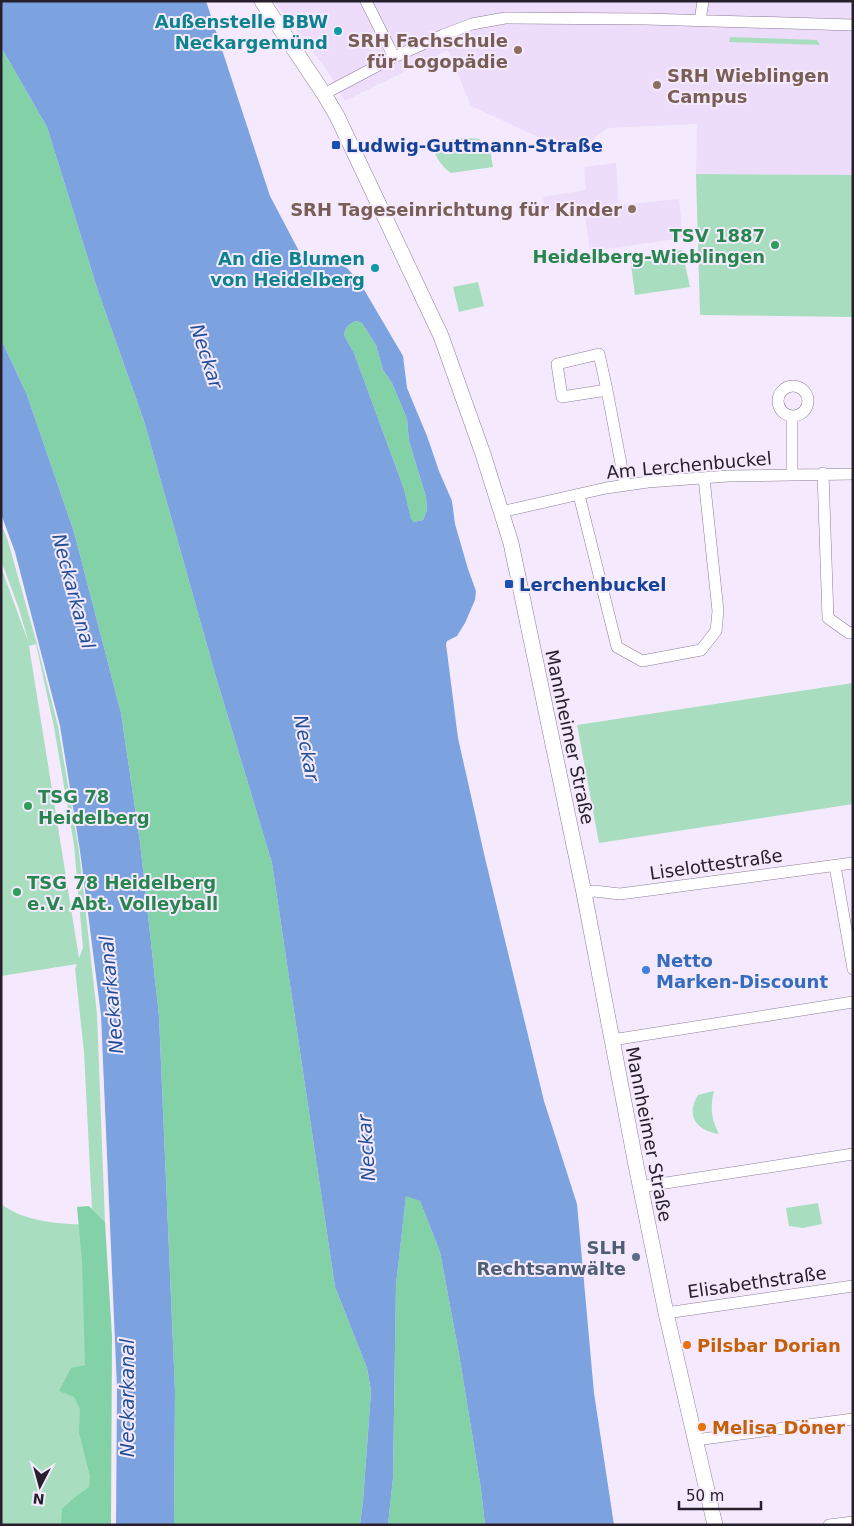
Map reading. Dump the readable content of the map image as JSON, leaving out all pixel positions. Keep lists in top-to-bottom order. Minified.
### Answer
{"streets":{"street":["Am Lerchenbuckel","Mannheimer Straße","Liselottestraße","Elisabethstraße"]},"crossings":[["Am Lerchenbuckel","Mannheimer Straße"],["Mannheimer Straße","Liselottestraße"],["Mannheimer Straße","Elisabethstraße"]],"water":["Neckar","Neckarkanal"],"places":{"other":["Außenstelle BBW Neckargemünd","SRH Fachschule für Logopädie","SRH Wieblingen Campus","SRH Tageseinrichtung für Kinder","TSV 1887 Heidelberg-Wieblingen","An die Blumen von Heidelberg","TSG 78 Heidelberg","TSG 78 Heidelberg e.V. Abt. Volleyball","Netto Marken-Discount","SLH Rechtsanwälte","Pilsbar Dorian","Melisa Döner"],"transit":["Ludwig-Guttmann-Straße","Lerchenbuckel"]},"scale_bar":"50 m","north":"bottom"}
